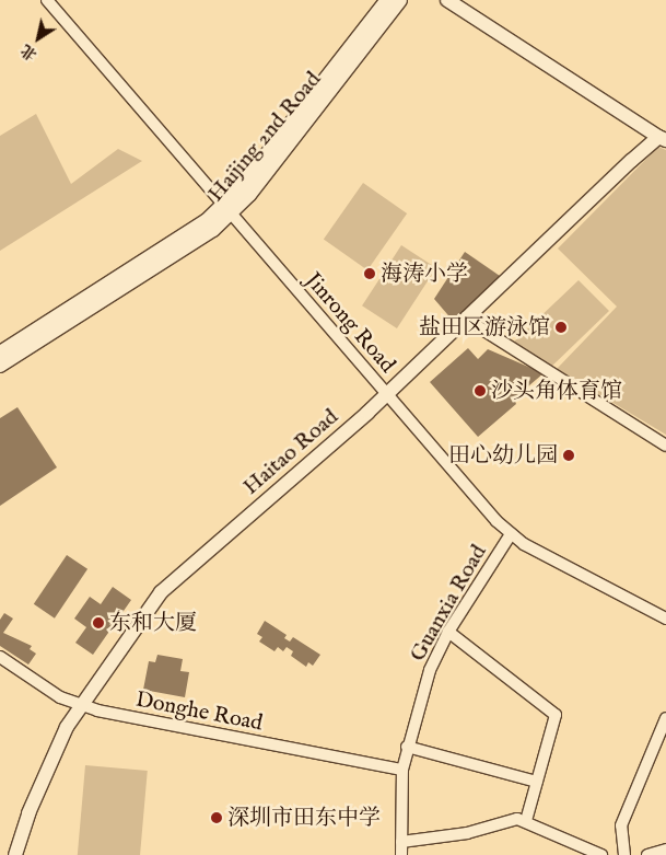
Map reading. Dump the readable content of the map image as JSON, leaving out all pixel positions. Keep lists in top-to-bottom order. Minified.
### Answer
{"streets":{"street":["Haijing 2nd Road","Jinrong Road","Haitao Road","Guanxia Road","Donghe Road"]},"crossings":[["Haijing 2nd Road","Jinrong Road"],["Jinrong Road","Haitao Road"],["Jinrong Road","Guanxia Road"],["Haitao Road","Donghe Road"],["Guanxia Road","Donghe Road"]],"places":["海涛小学","盐田区游泳馆","沙头角体育馆","田心幼儿园","东和大厦","深圳市田东中学"],"north":"bottom left"}
